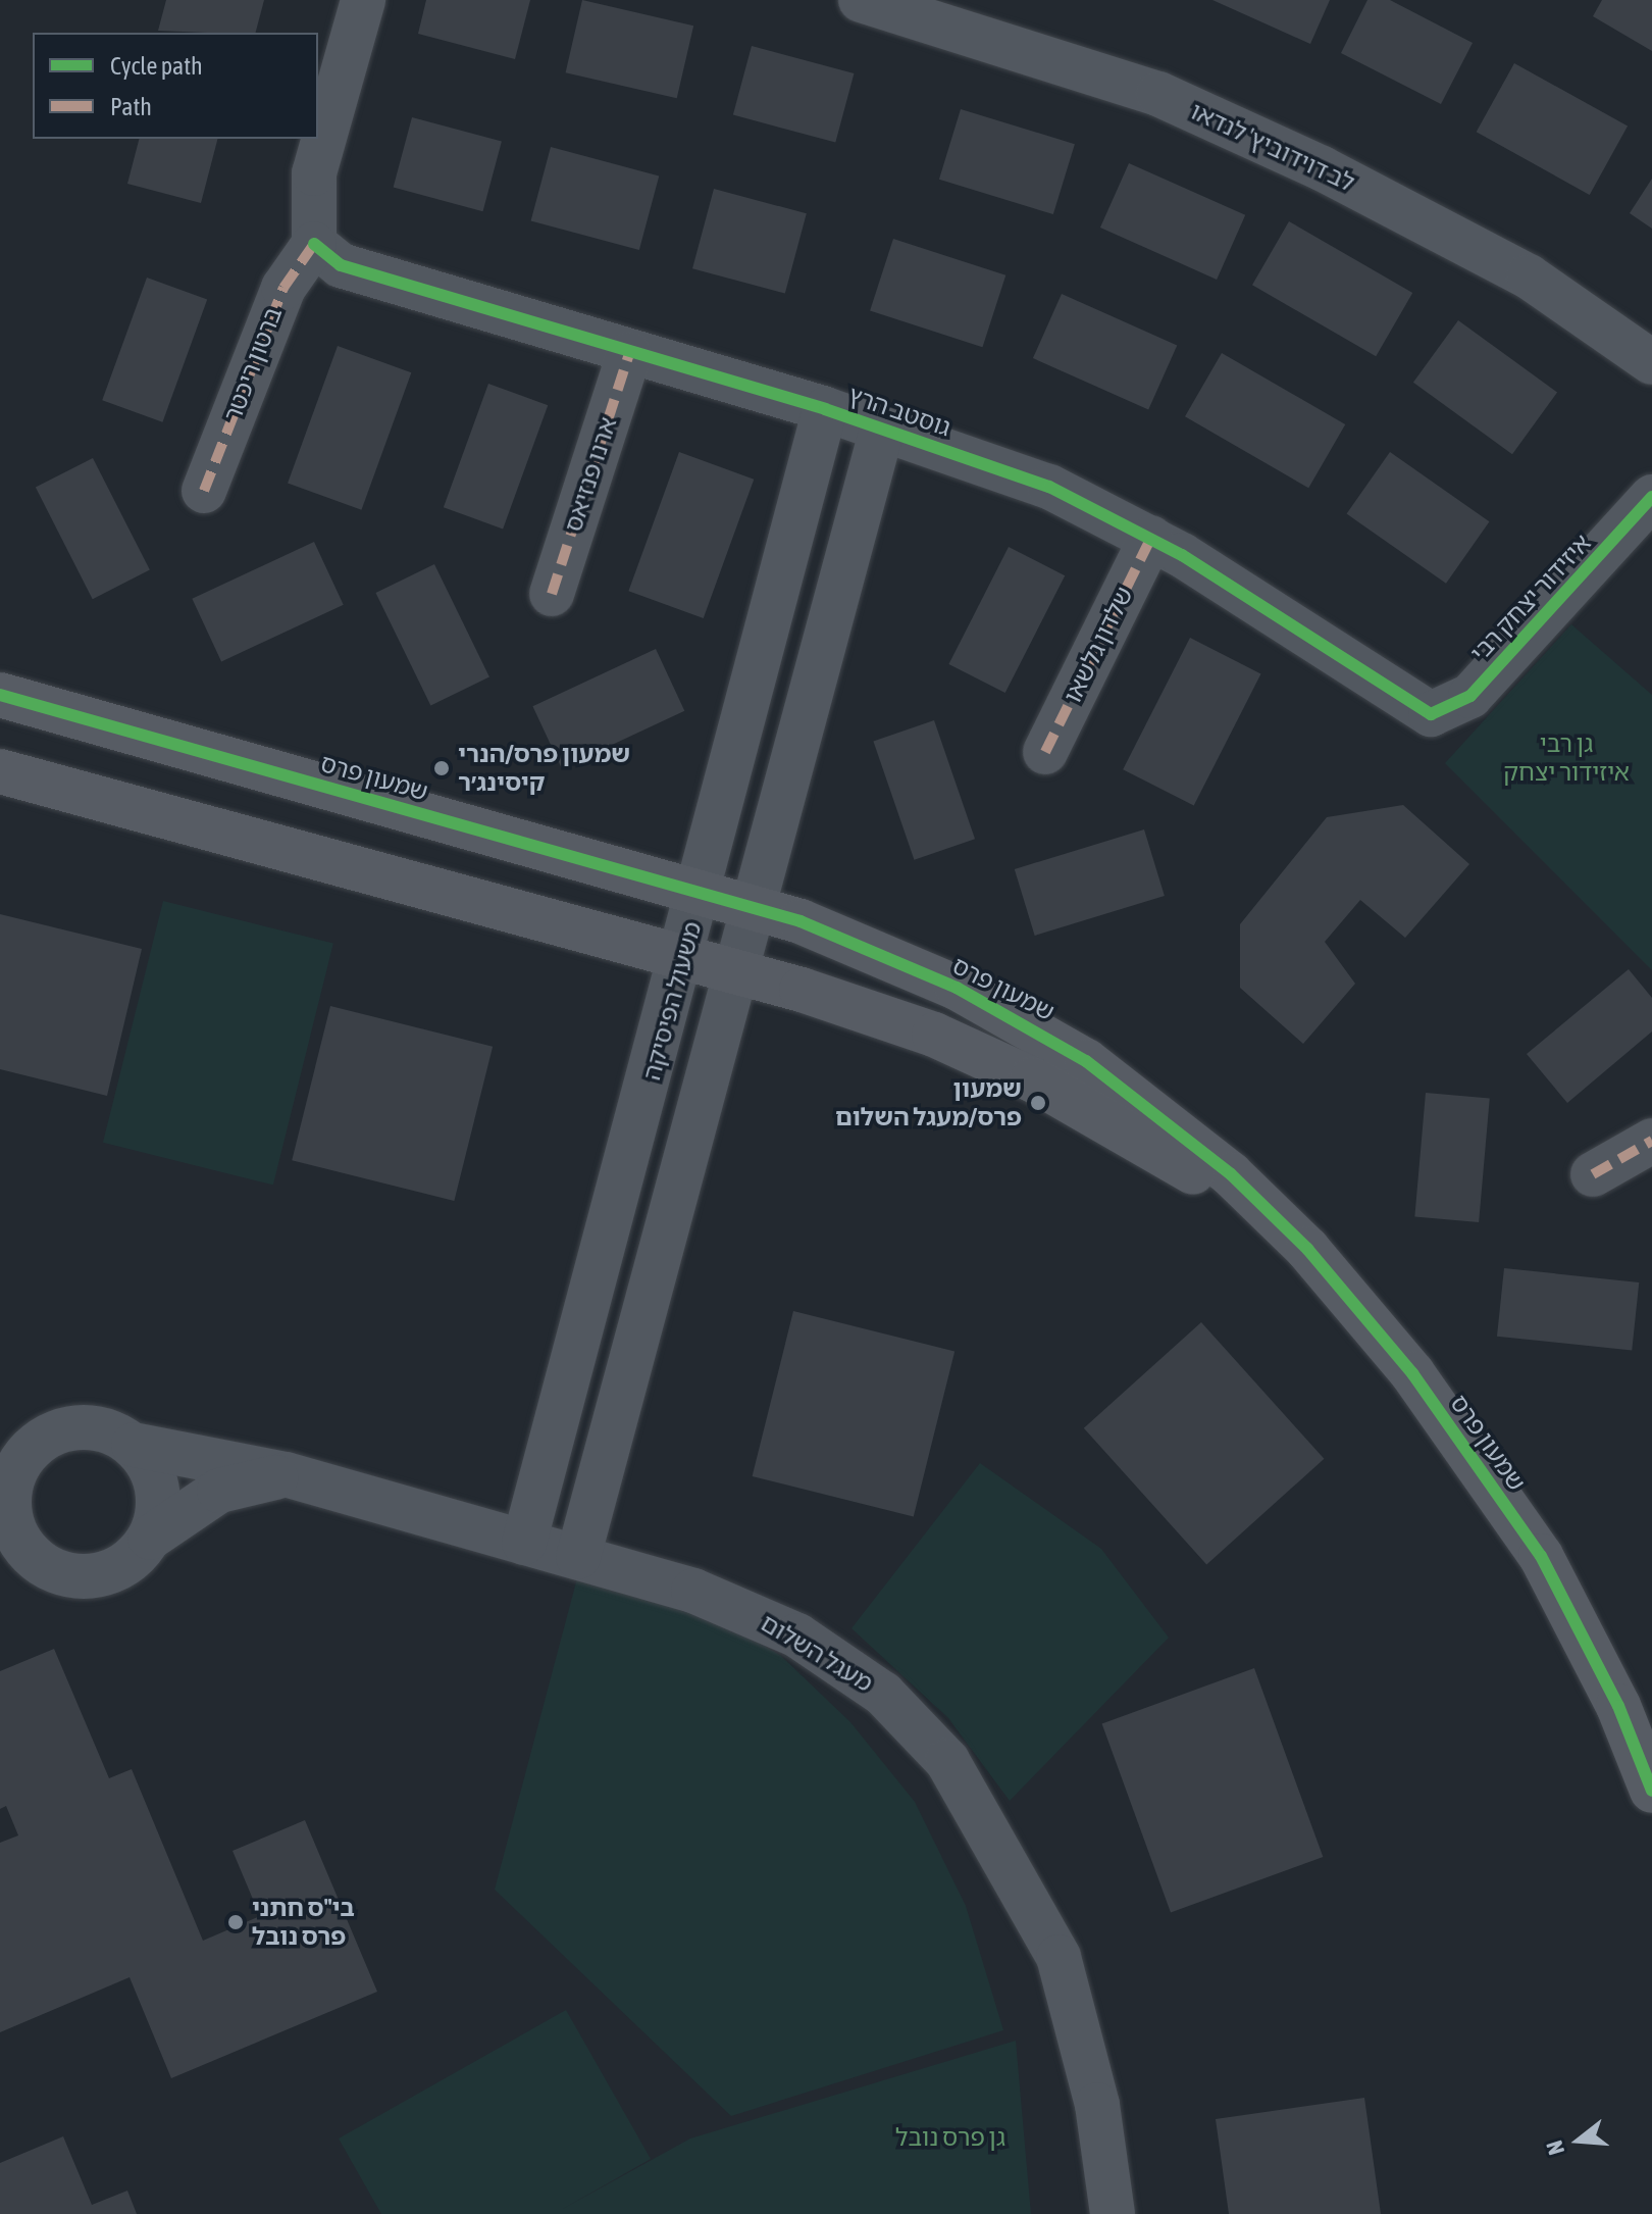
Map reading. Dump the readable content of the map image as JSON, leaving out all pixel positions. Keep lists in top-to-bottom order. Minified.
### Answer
{"streets":{"street":["לב דוידוביץ' לנדאו","ברטון ריכטר","גוסטב הרץ","ארנו פנזיאס","איזידור יצחק רבי","שלדון גלשאו","שמעון פרס","משעול הפיסיקה","מעגל השלום"]},"crossings":[["ברטון ריכטר","גוסטב הרץ"],["גוסטב הרץ","ארנו פנזיאס"],["גוסטב הרץ","איזידור יצחק רבי"],["גוסטב הרץ","שלדון גלשאו"],["גוסטב הרץ","משעול הפיסיקה"],["שמעון פרס","משעול הפיסיקה"],["משעול הפיסיקה","מעגל השלום"]],"parks":["גן רבי איזידור יצחק","גן פרס נובל"],"places":["שמעון פרס/הנרי קיסינג׳ר","שמעון פרס/מעגל השלום","בי\"ס חתני פרס נובל"],"legend":["Cycle path","Path"],"north":"left"}
